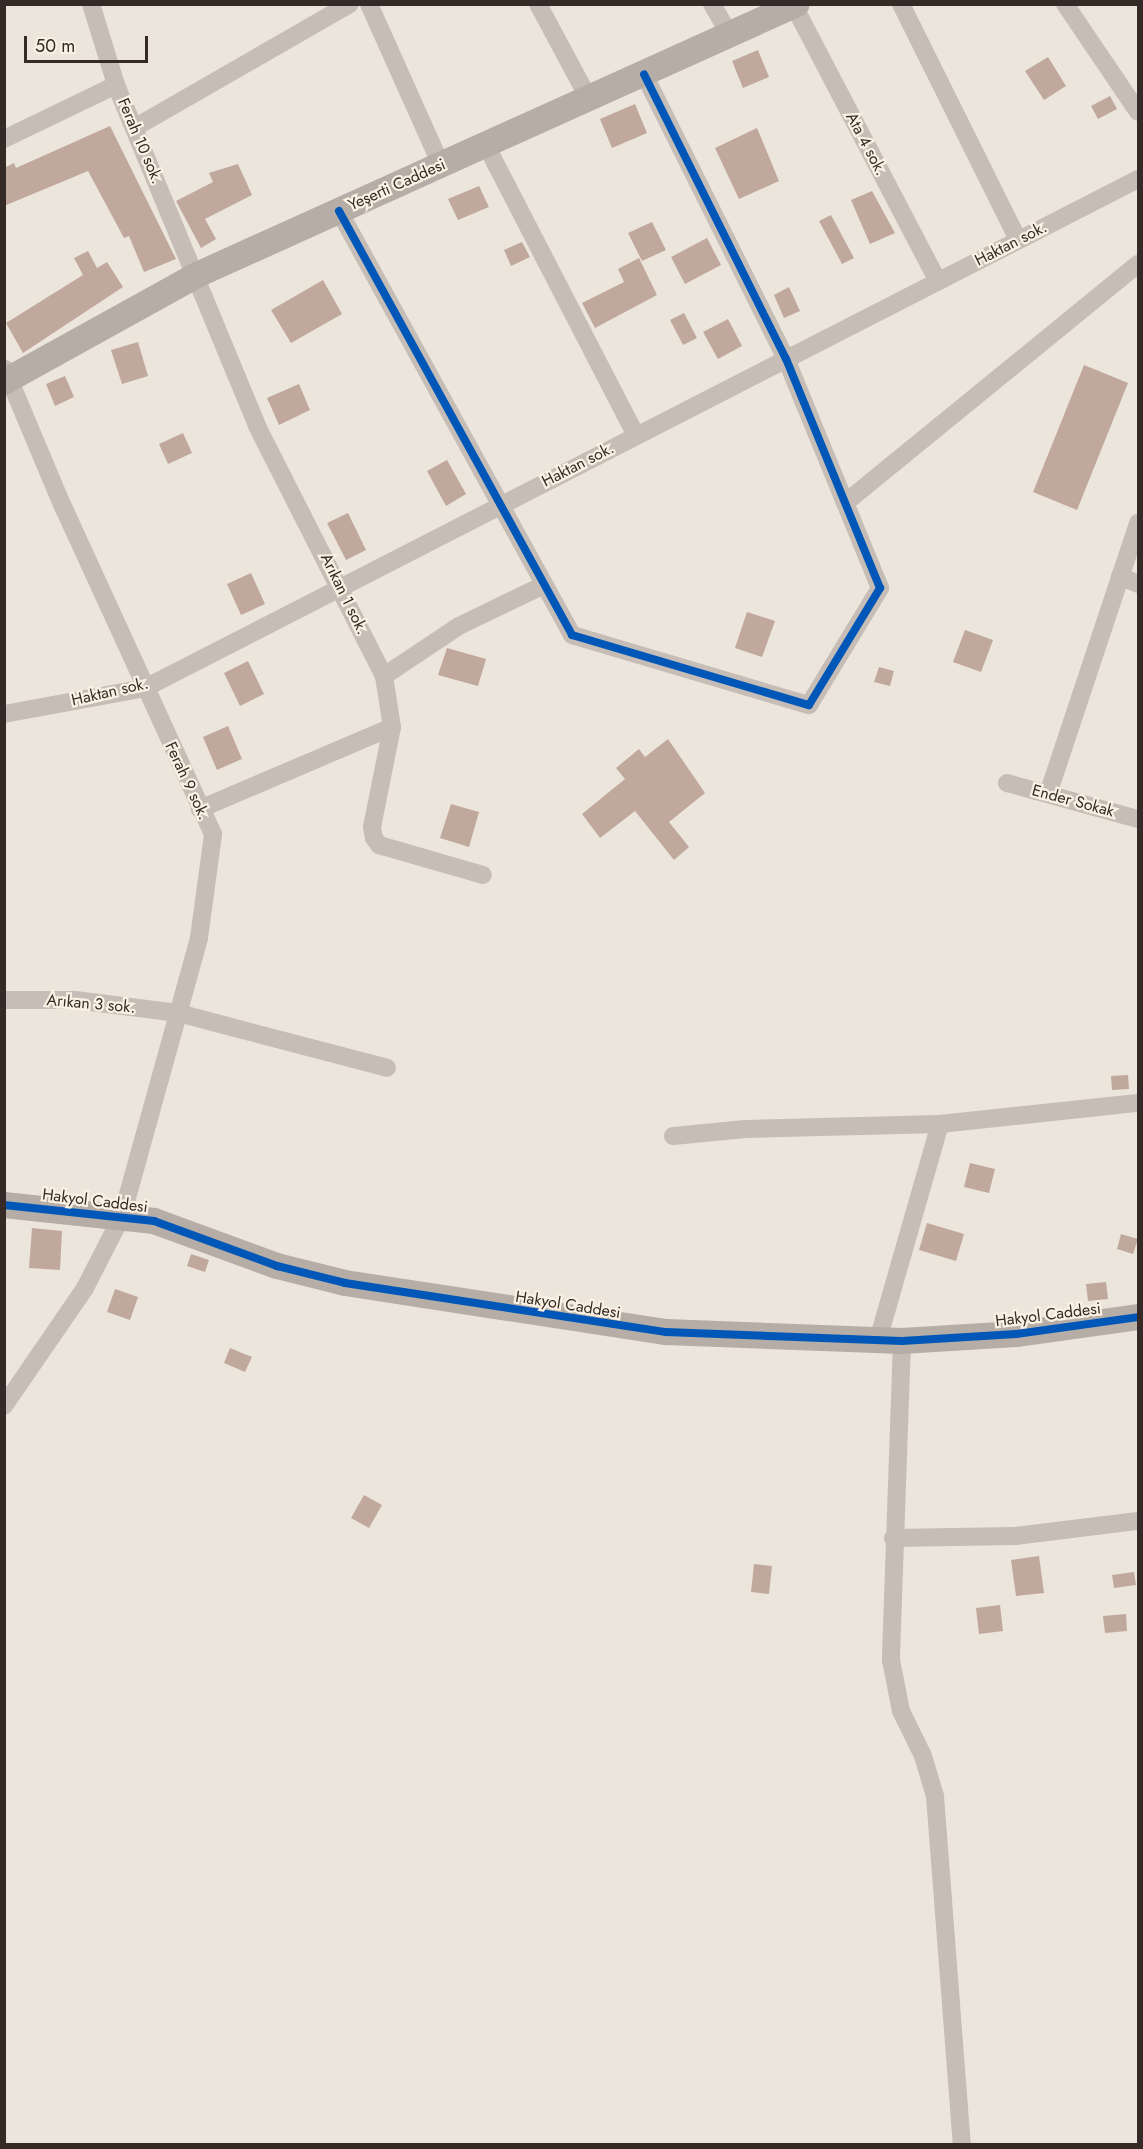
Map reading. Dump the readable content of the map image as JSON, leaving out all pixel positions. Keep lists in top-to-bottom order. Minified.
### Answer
{"streets":{"street":["Ferah 10 sok.","Ata 4 sok.","Yeşerti Caddesi","Haktan sok.","Arıkan 1 sok.","Ferah 9 sok.","Ender Sokak","Arıkan 3 sok.","Hakyol Caddesi"]},"crossings":[["Ferah 10 sok.","Yeşerti Caddesi"],["Ferah 10 sok.","Arıkan 1 sok."],["Ata 4 sok.","Yeşerti Caddesi"],["Ata 4 sok.","Haktan sok."],["Yeşerti Caddesi","Arıkan 1 sok."],["Yeşerti Caddesi","Ferah 9 sok."],["Haktan sok.","Arıkan 1 sok."],["Haktan sok.","Ferah 9 sok."],["Ferah 9 sok.","Arıkan 3 sok."],["Ferah 9 sok.","Hakyol Caddesi"]],"scale_bar":"50 m"}
